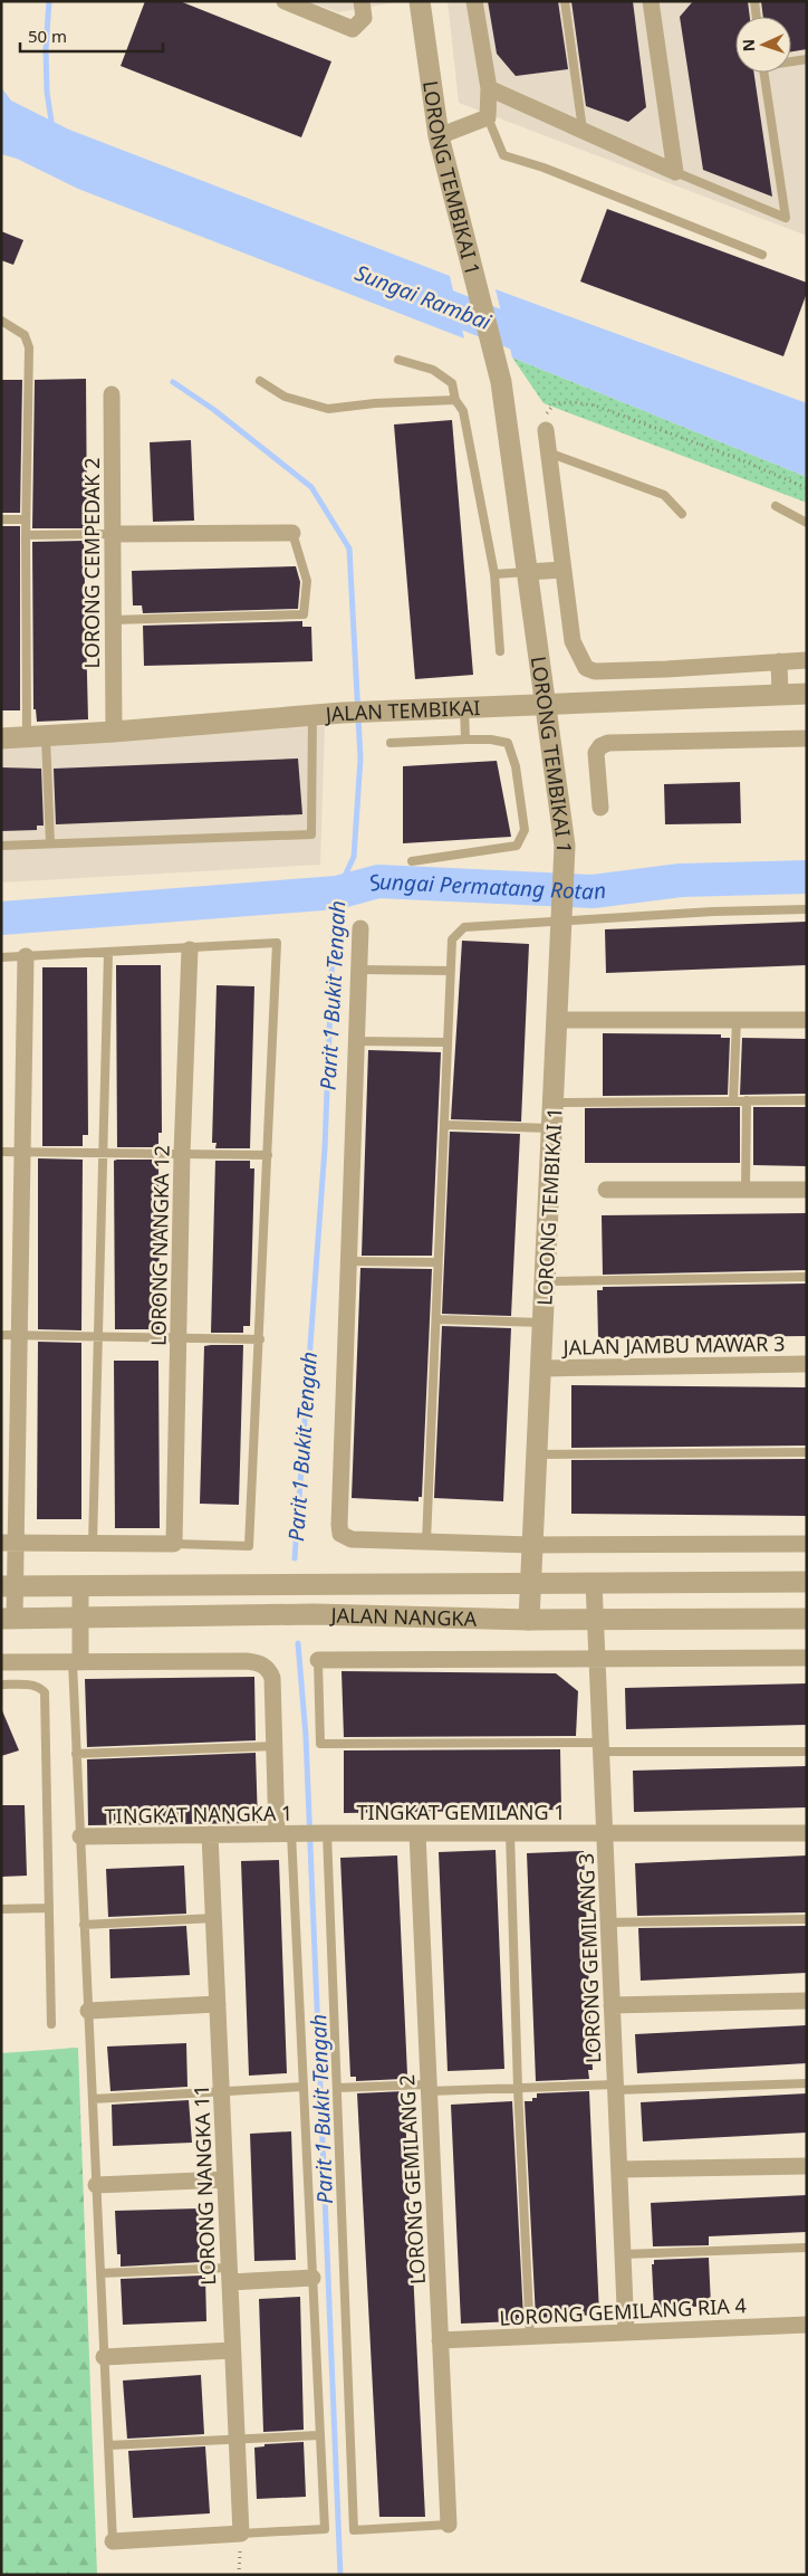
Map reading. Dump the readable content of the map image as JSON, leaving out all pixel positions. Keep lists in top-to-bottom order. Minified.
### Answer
{"streets":{"street":["LORONG TEMBIKAI 1","LORONG CEMPEDAK 2","JALAN TEMBIKAI","LORONG NANGKA 12","JALAN JAMBU MAWAR 3","JALAN NANGKA","TINGKAT GEMILANG 1","TINGKAT NANGKA 1","LORONG GEMILANG 3","LORONG GEMILANG 2","LORONG NANGKA 11","LORONG GEMILANG RIA 4"]},"crossings":[["LORONG TEMBIKAI 1","JALAN TEMBIKAI"],["LORONG TEMBIKAI 1","JALAN JAMBU MAWAR 3"],["LORONG TEMBIKAI 1","JALAN NANGKA"],["LORONG CEMPEDAK 2","JALAN TEMBIKAI"],["JALAN NANGKA","LORONG GEMILANG 3"],["TINGKAT GEMILANG 1","TINGKAT NANGKA 1"],["TINGKAT GEMILANG 1","LORONG GEMILANG 3"],["TINGKAT GEMILANG 1","LORONG GEMILANG 2"],["TINGKAT NANGKA 1","LORONG NANGKA 11"],["LORONG GEMILANG 3","LORONG GEMILANG RIA 4"],["LORONG GEMILANG 2","LORONG GEMILANG RIA 4"]],"water":["Sungai Rambai","Sungai Permatang Rotan","Parit 1 Bukit Tengah"],"scale_bar":"50 m","north":"left"}
